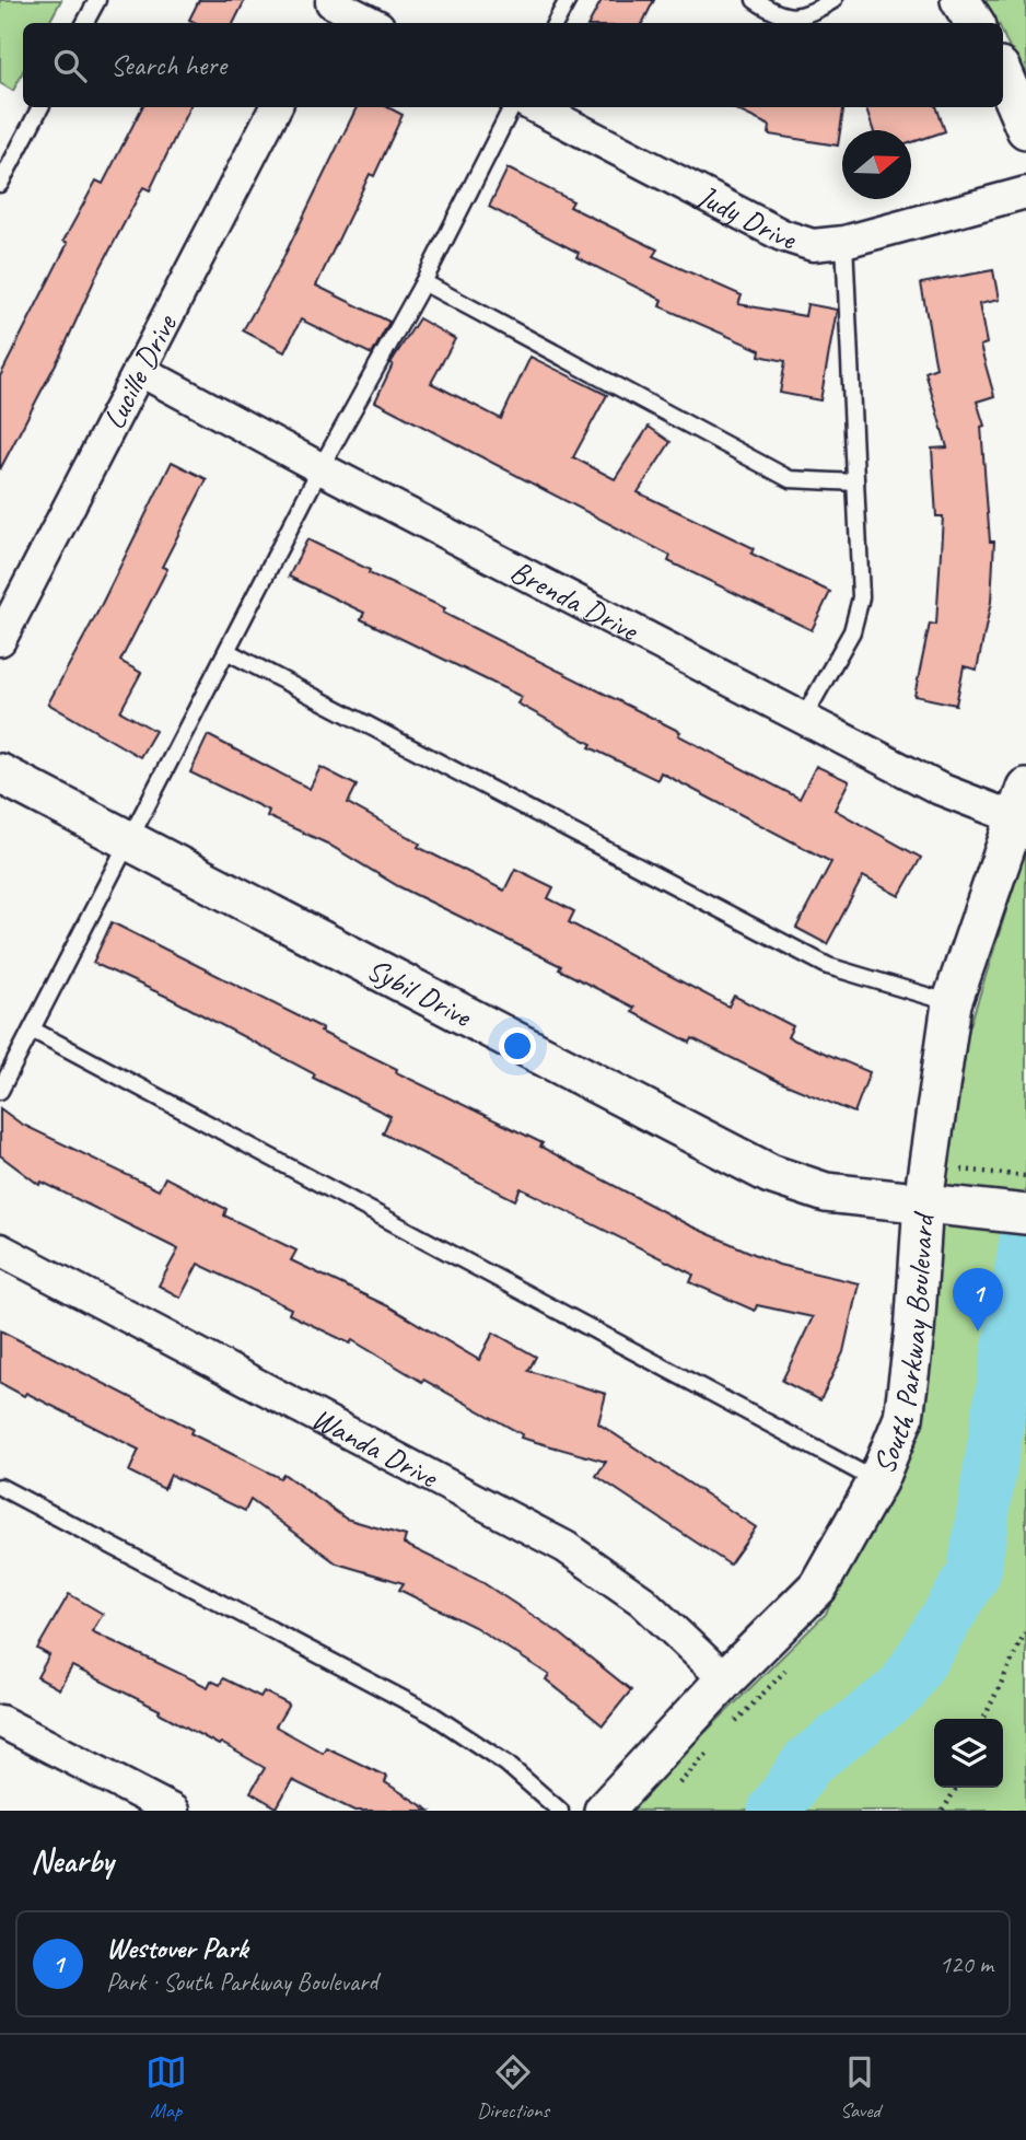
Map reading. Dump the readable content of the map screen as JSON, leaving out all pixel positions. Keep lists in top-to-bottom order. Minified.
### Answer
{"streets":{"street":["Judy Drive","Lucille Drive","Brenda Drive","Sybil Drive","South Parkway Boulevard","Wanda Drive"]},"crossings":[["Lucille Drive","Brenda Drive"],["Brenda Drive","South Parkway Boulevard"],["Sybil Drive","South Parkway Boulevard"],["South Parkway Boulevard","Wanda Drive"]],"north":"right","page":{"search":"Search here","pins":"1","heading":"Nearby","list":[{"mark":"1","name":"Westover Park","note":"Park · South Parkway Boulevard","value":"120 m"}],"nav":["Map","Directions","Saved"]}}
